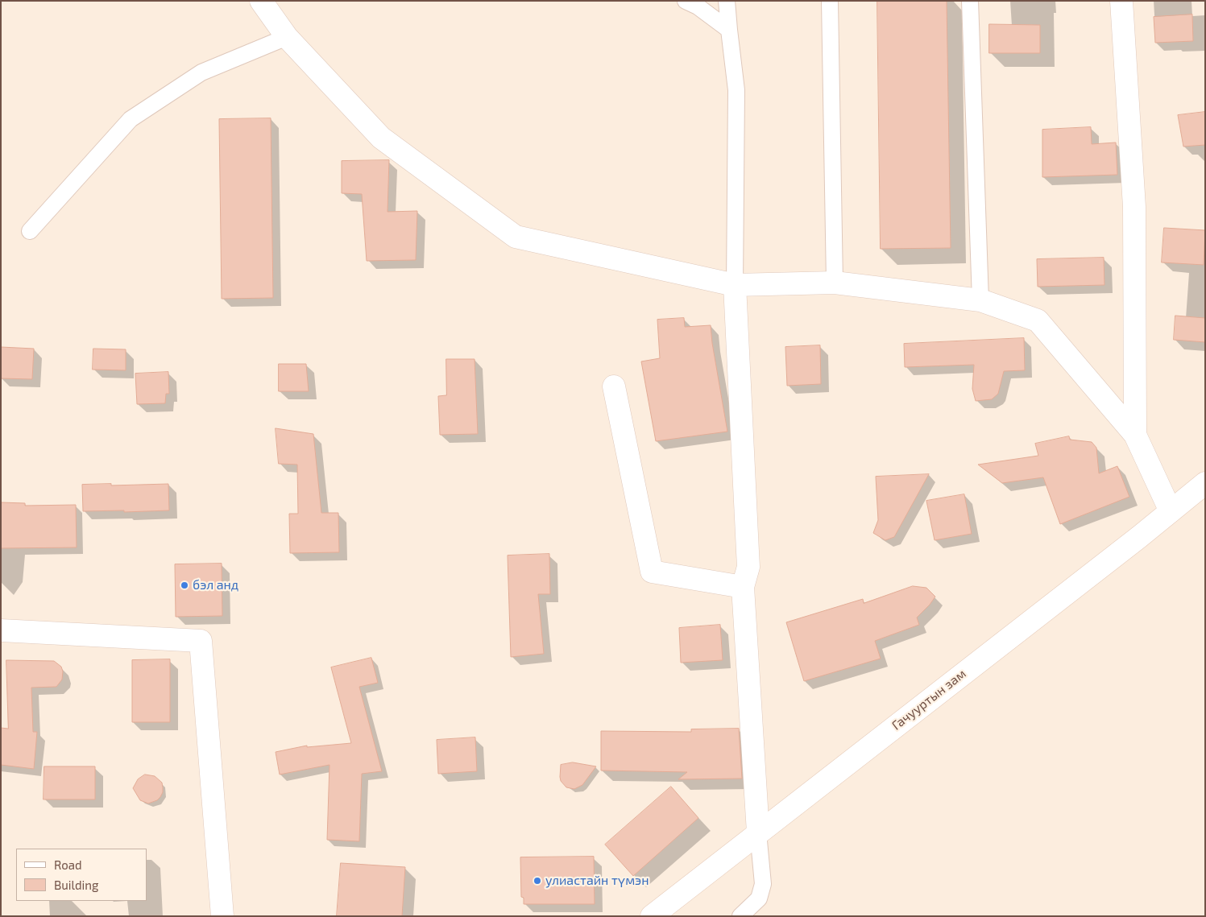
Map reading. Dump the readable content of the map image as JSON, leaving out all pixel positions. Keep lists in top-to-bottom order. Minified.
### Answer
{"streets":{"street":["Гачууртын зам"]},"places":["бэл анд","улиастайн түмэн"],"legend":["Road","Building"]}
